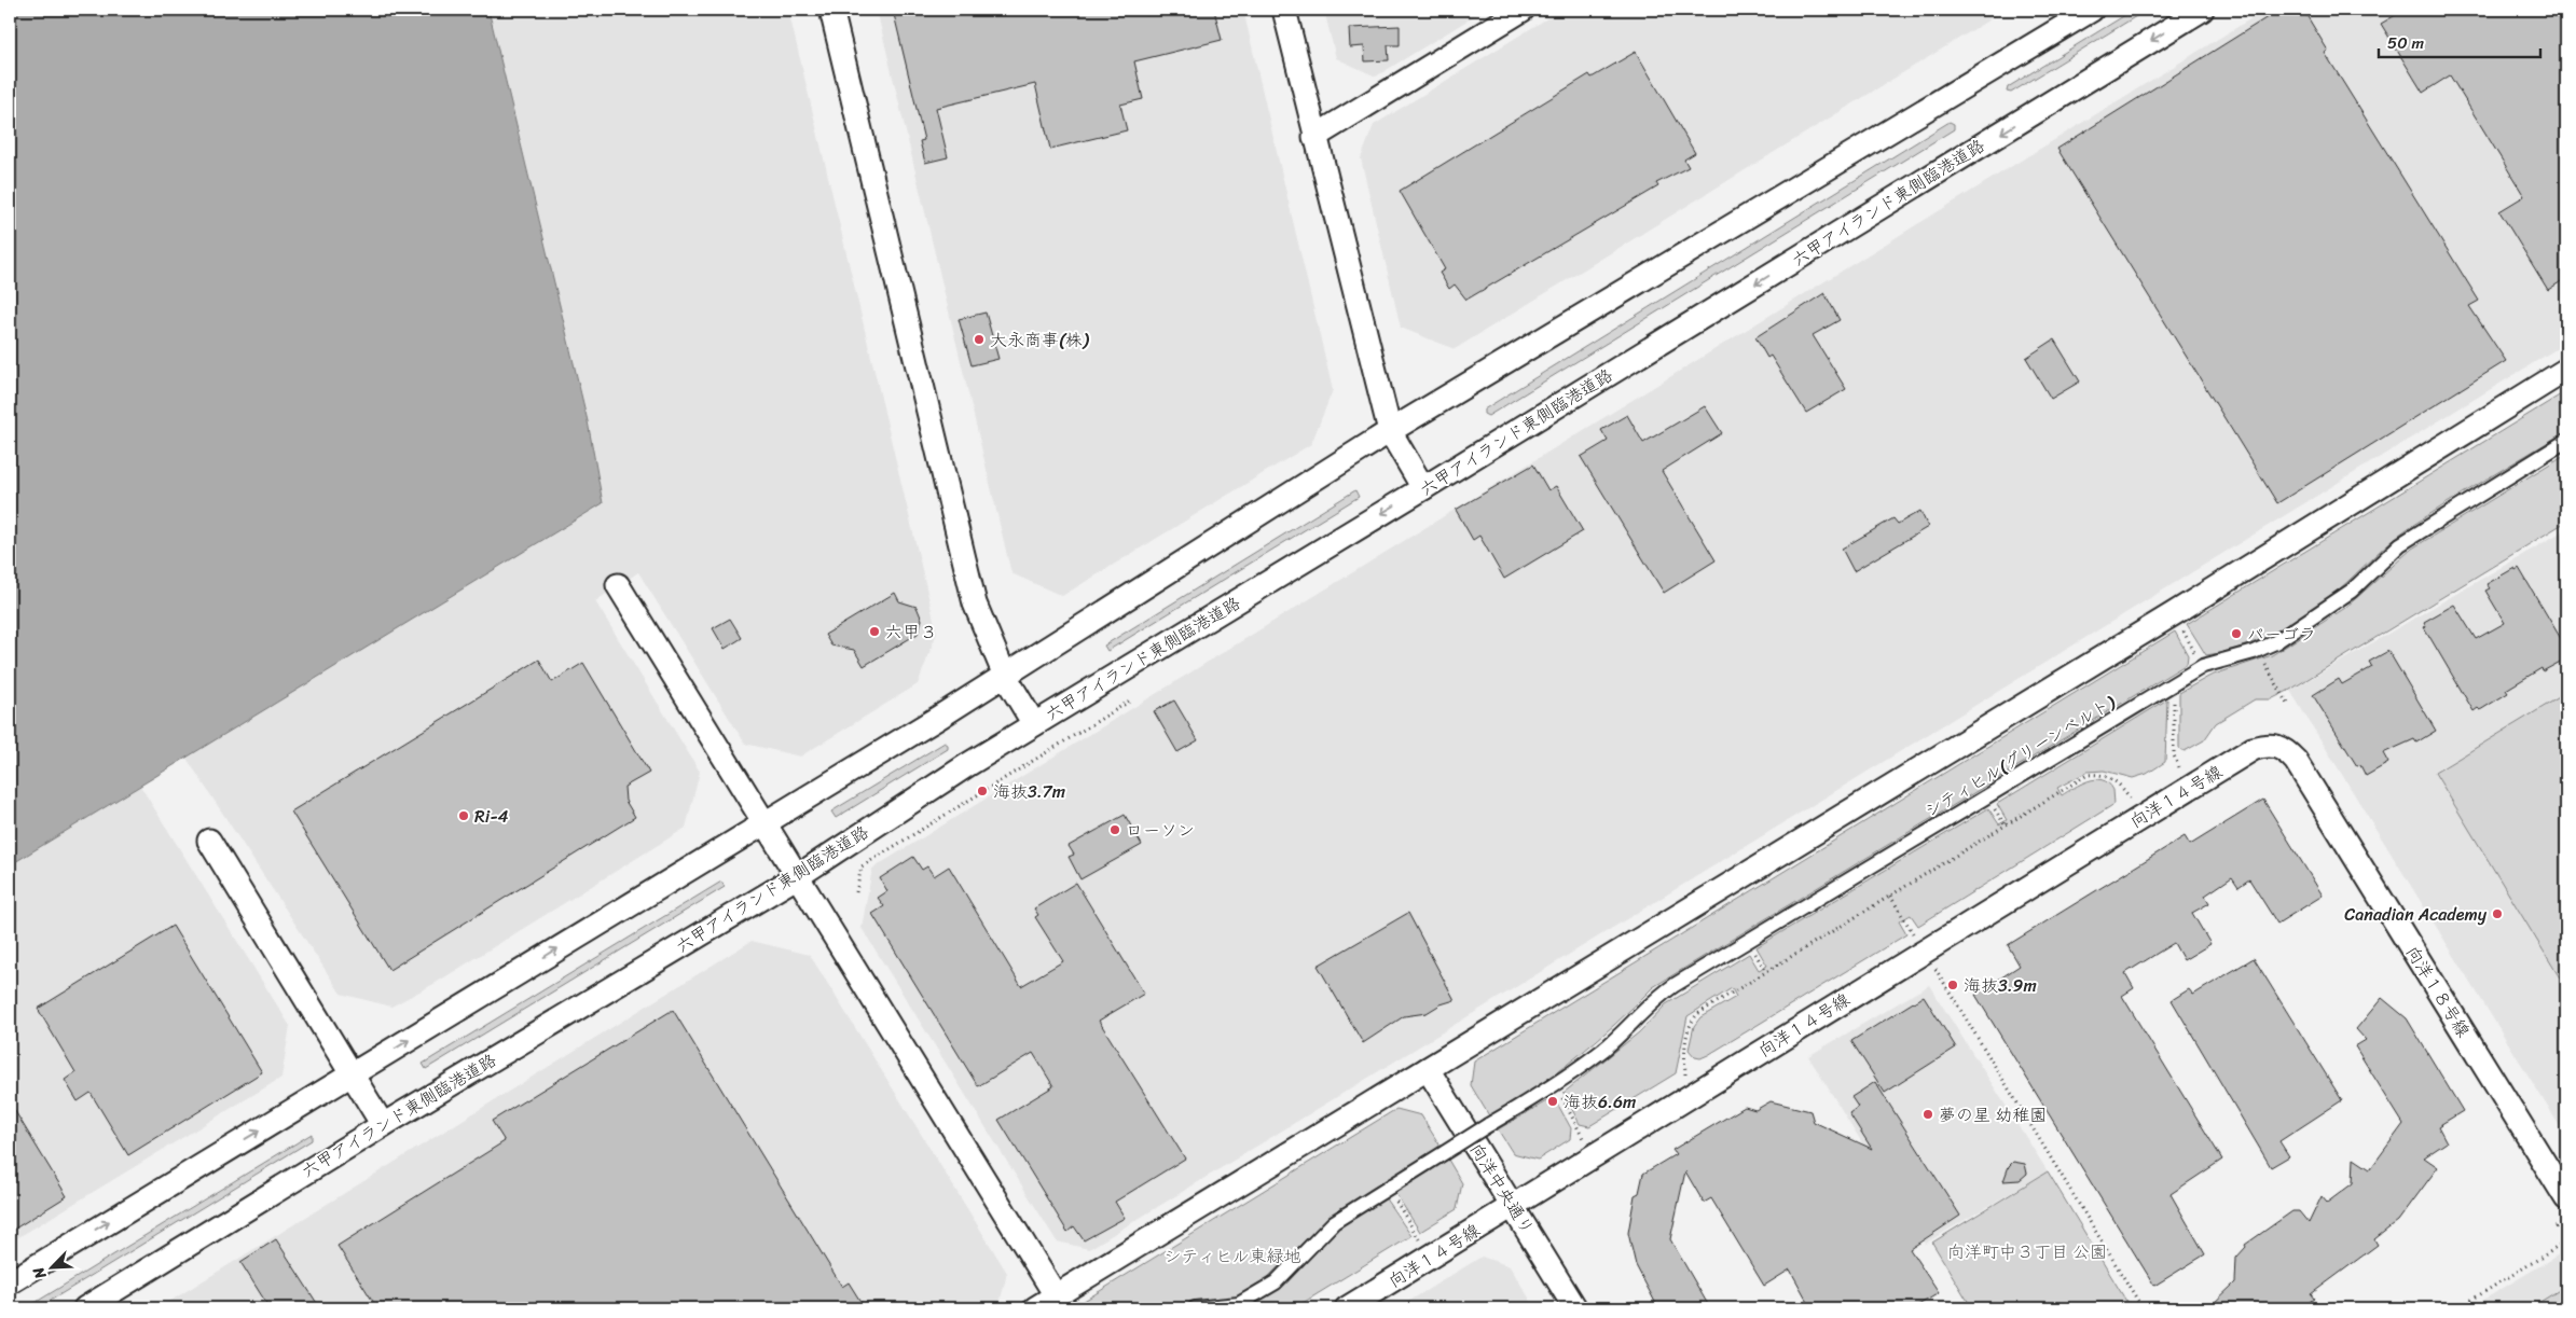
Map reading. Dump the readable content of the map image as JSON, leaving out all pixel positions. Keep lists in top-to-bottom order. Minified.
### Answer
{"streets":{"street":["六甲アイランド東側臨港道路","シティヒル(グリーンベルト)","向洋１４号線","向洋１８号線","向洋中央通り"]},"crossings":[["向洋１４号線","向洋１８号線"],["向洋１４号線","向洋中央通り"]],"parks":["向洋町中３丁目 公園","シティヒル東緑地"],"places":["大永商事(株)","六甲３","パーゴラ","海抜3.7m","Ri-4","ローソン","Canadian Academy","海抜3.9m","海抜6.6m","夢の星 幼稚園"],"scale_bar":"50 m","north":"bottom left"}
